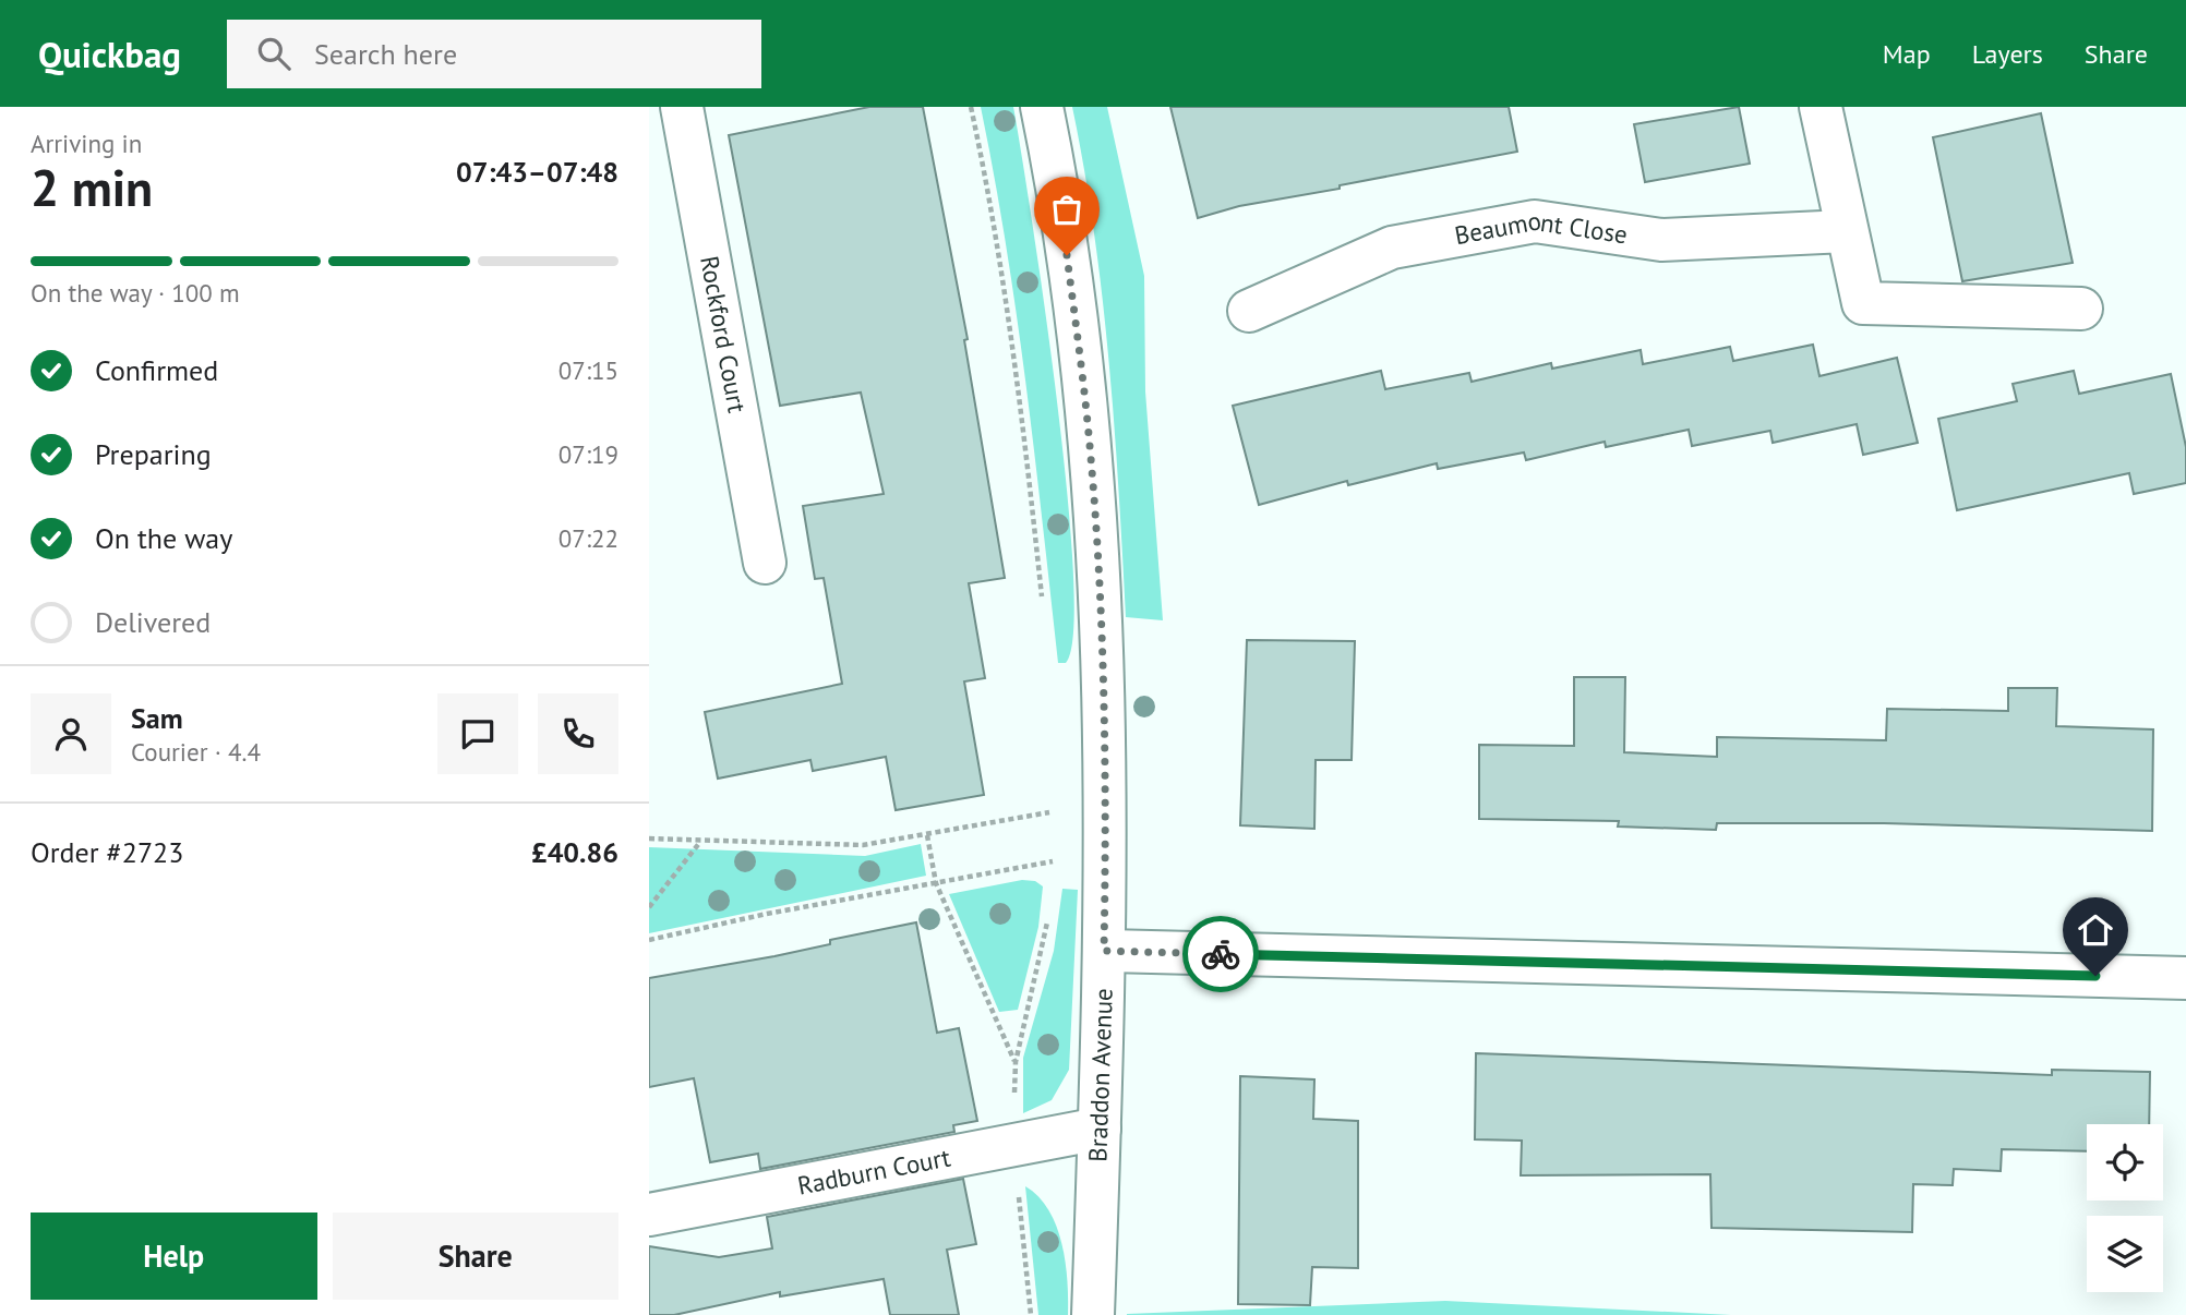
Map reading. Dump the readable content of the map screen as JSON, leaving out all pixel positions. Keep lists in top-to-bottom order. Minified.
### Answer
{"streets":{"street":["Beaumont Close","Rockford Court","Braddon Avenue","Radburn Court"]},"crossings":[["Braddon Avenue","Radburn Court"]],"page":{"header":"Quickbag","search":"Search here","nav":["Map","Layers","Share"],"heading":["2 min","Arriving in","07:43–07:48"],"panel":["Sam","Courier · 4.4","Order #2723","£40.86"],"bar":"On the way · 100 m","list":[["Confirmed","07:15"],["Preparing","07:19"],["On the way","07:22"],"Delivered"],"buttons":["Help","Share"]}}
